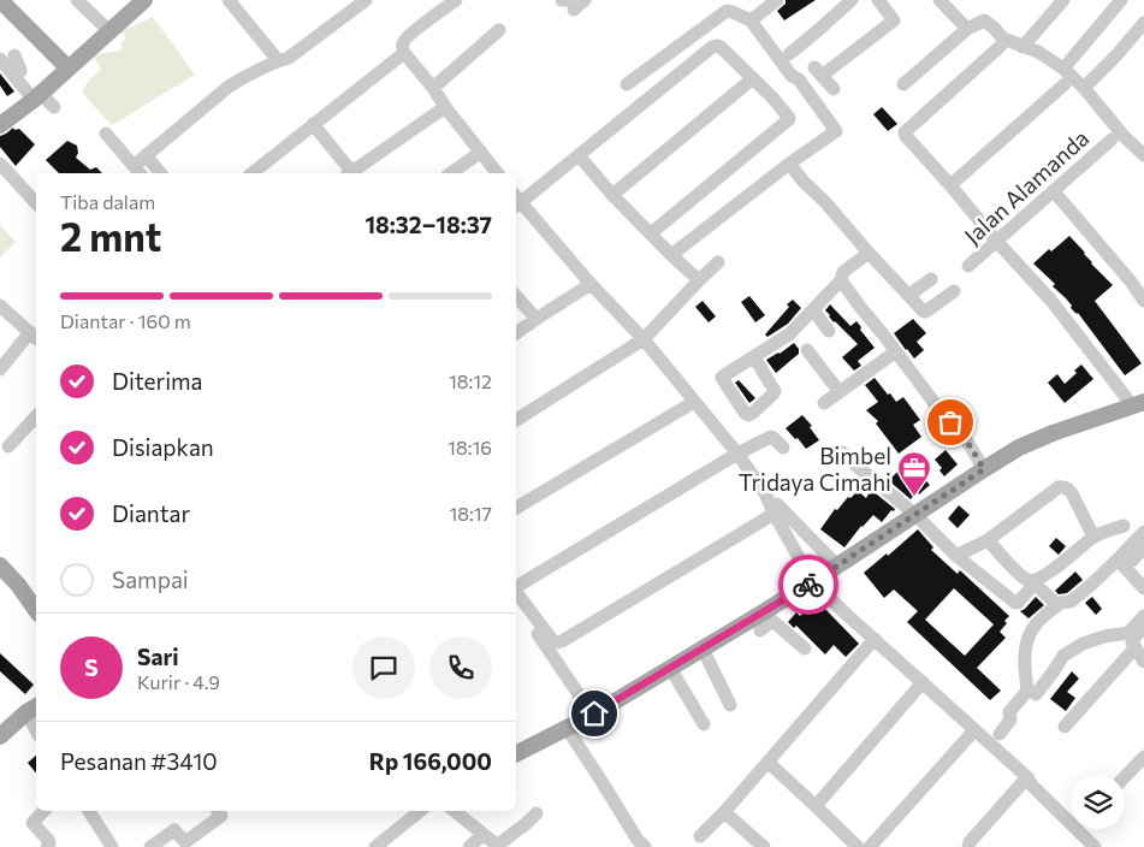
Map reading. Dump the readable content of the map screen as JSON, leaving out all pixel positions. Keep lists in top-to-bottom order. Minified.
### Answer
{"streets":{"street":["Jalan Alamanda"]},"places":{"office":["Bimbel Tridaya Cimahi"]},"page":{"heading":["2 mnt","Tiba dalam","18:32–18:37"],"panel":["Sari","Kurir · 4.9","Pesanan #3410","Rp 166,000"],"bar":"Diantar · 160 m","list":[["Diterima","18:12"],["Disiapkan","18:16"],["Diantar","18:17"],"Sampai"],"round":"S"}}
